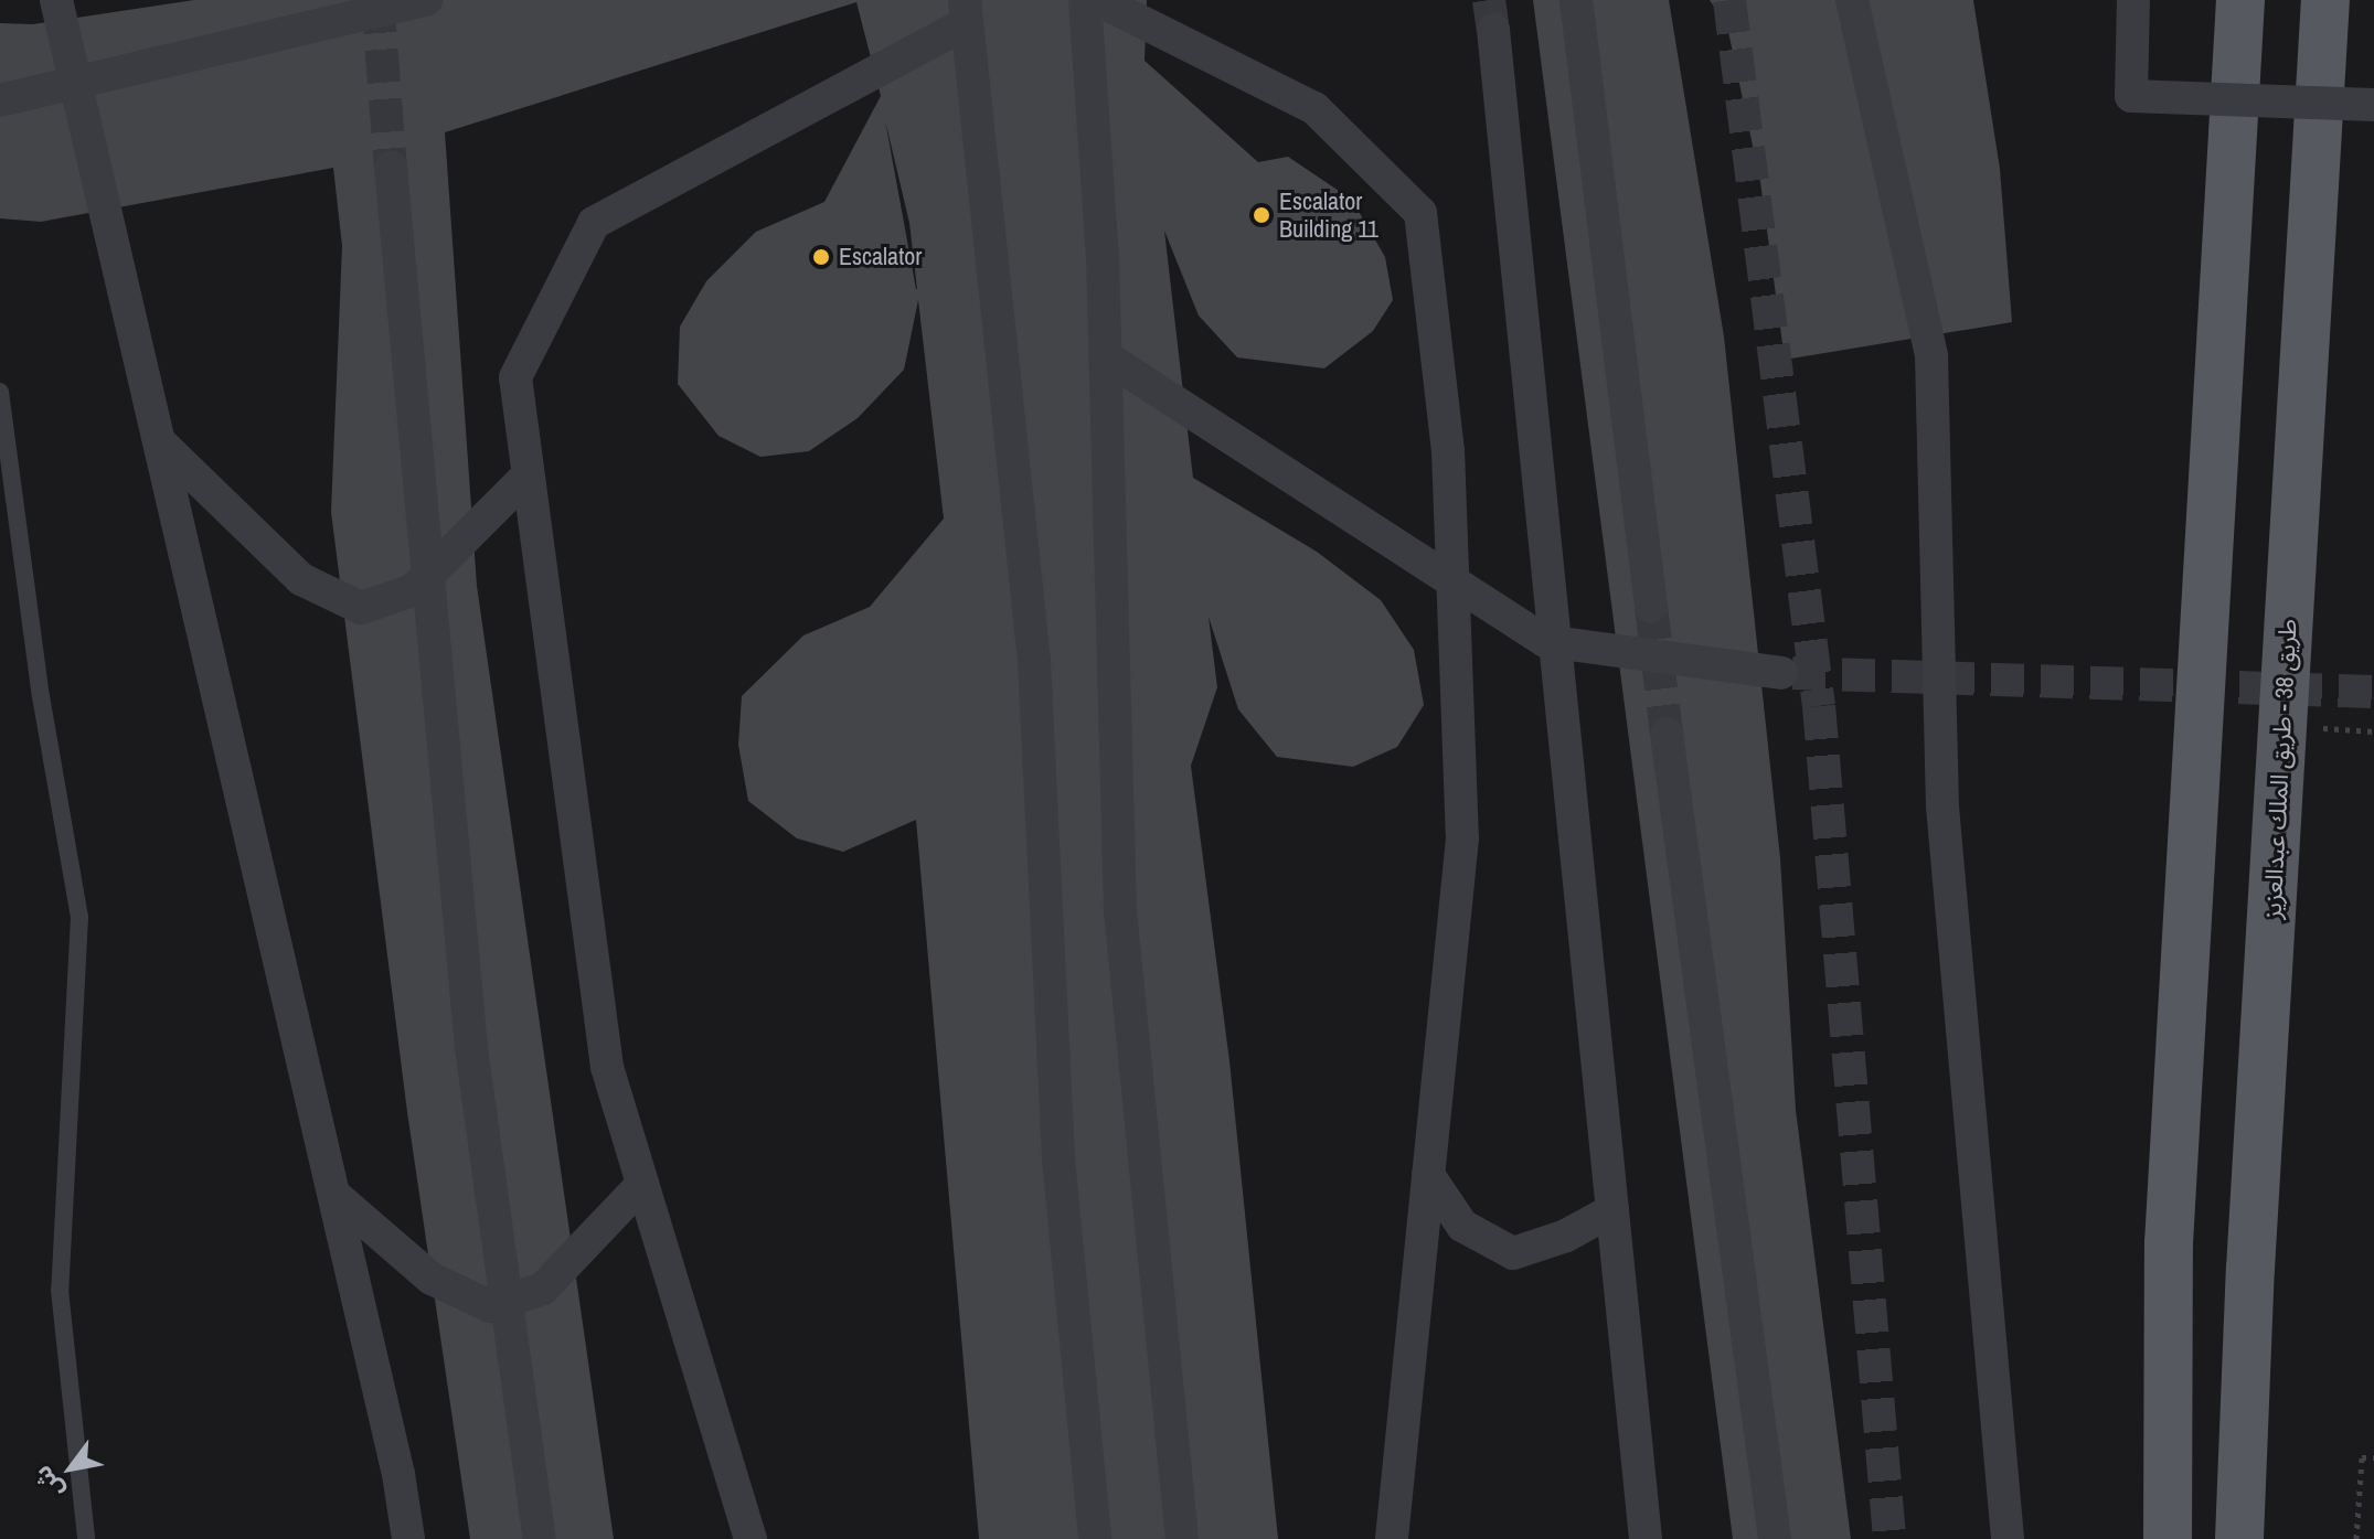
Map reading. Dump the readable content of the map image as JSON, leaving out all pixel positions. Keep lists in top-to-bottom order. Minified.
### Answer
{"streets":{"main road":["طريق 38 - طريق الملك عبدالعزيز"]},"places":["Escalator Building 11","Escalator"],"north":"bottom left"}
